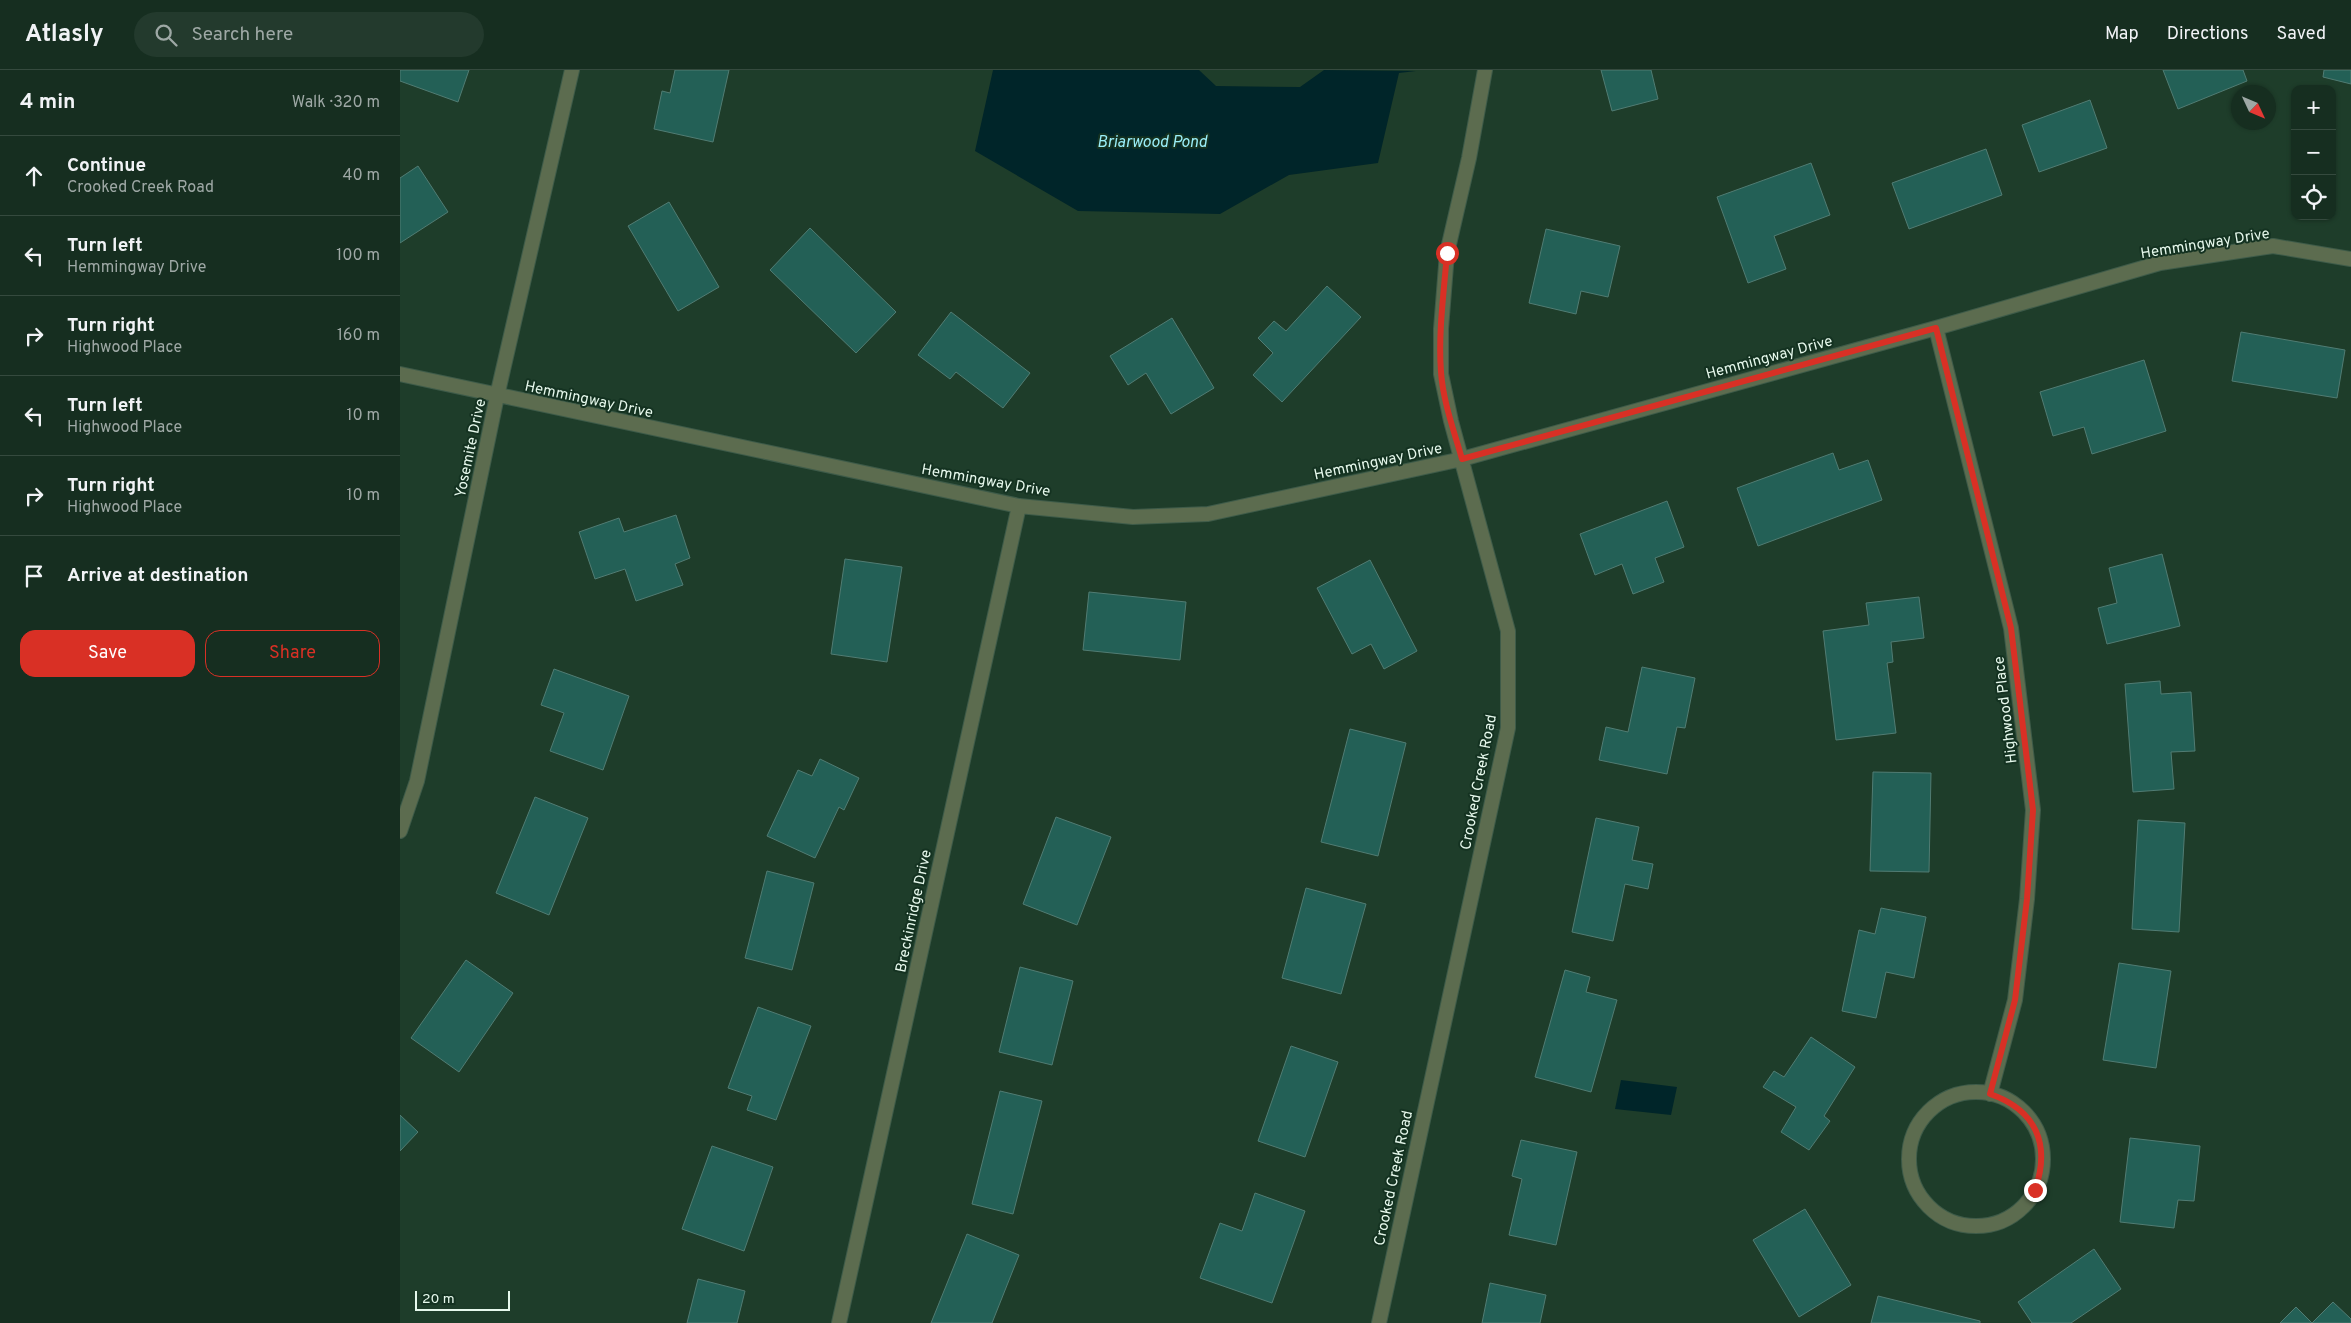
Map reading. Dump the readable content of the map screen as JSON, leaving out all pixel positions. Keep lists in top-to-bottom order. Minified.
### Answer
{"streets":{"street":["Hemmingway Drive","Yosemite Drive","Highwood Place","Crooked Creek Road","Breckinridge Drive"]},"crossings":[["Hemmingway Drive","Yosemite Drive"],["Hemmingway Drive","Highwood Place"],["Hemmingway Drive","Crooked Creek Road"],["Hemmingway Drive","Breckinridge Drive"]],"water":["Briarwood Pond"],"scale_bar":"20 m","north":"bottom right","page":{"header":"Atlasly","search":"Search here","nav":["Map","Directions","Saved"],"heading":["4 min","Walk · 320 m"],"map_buttons":["+","−"],"list":[["Continue","Crooked Creek Road","40 m"],["Turn left","Hemmingway Drive","100 m"],["Turn right","Highwood Place","160 m"],["Turn left","Highwood Place","10 m"],["Turn right","Highwood Place","10 m"],"Arrive at destination"],"buttons":["Save","Share"],"scale":"20 m"}}
